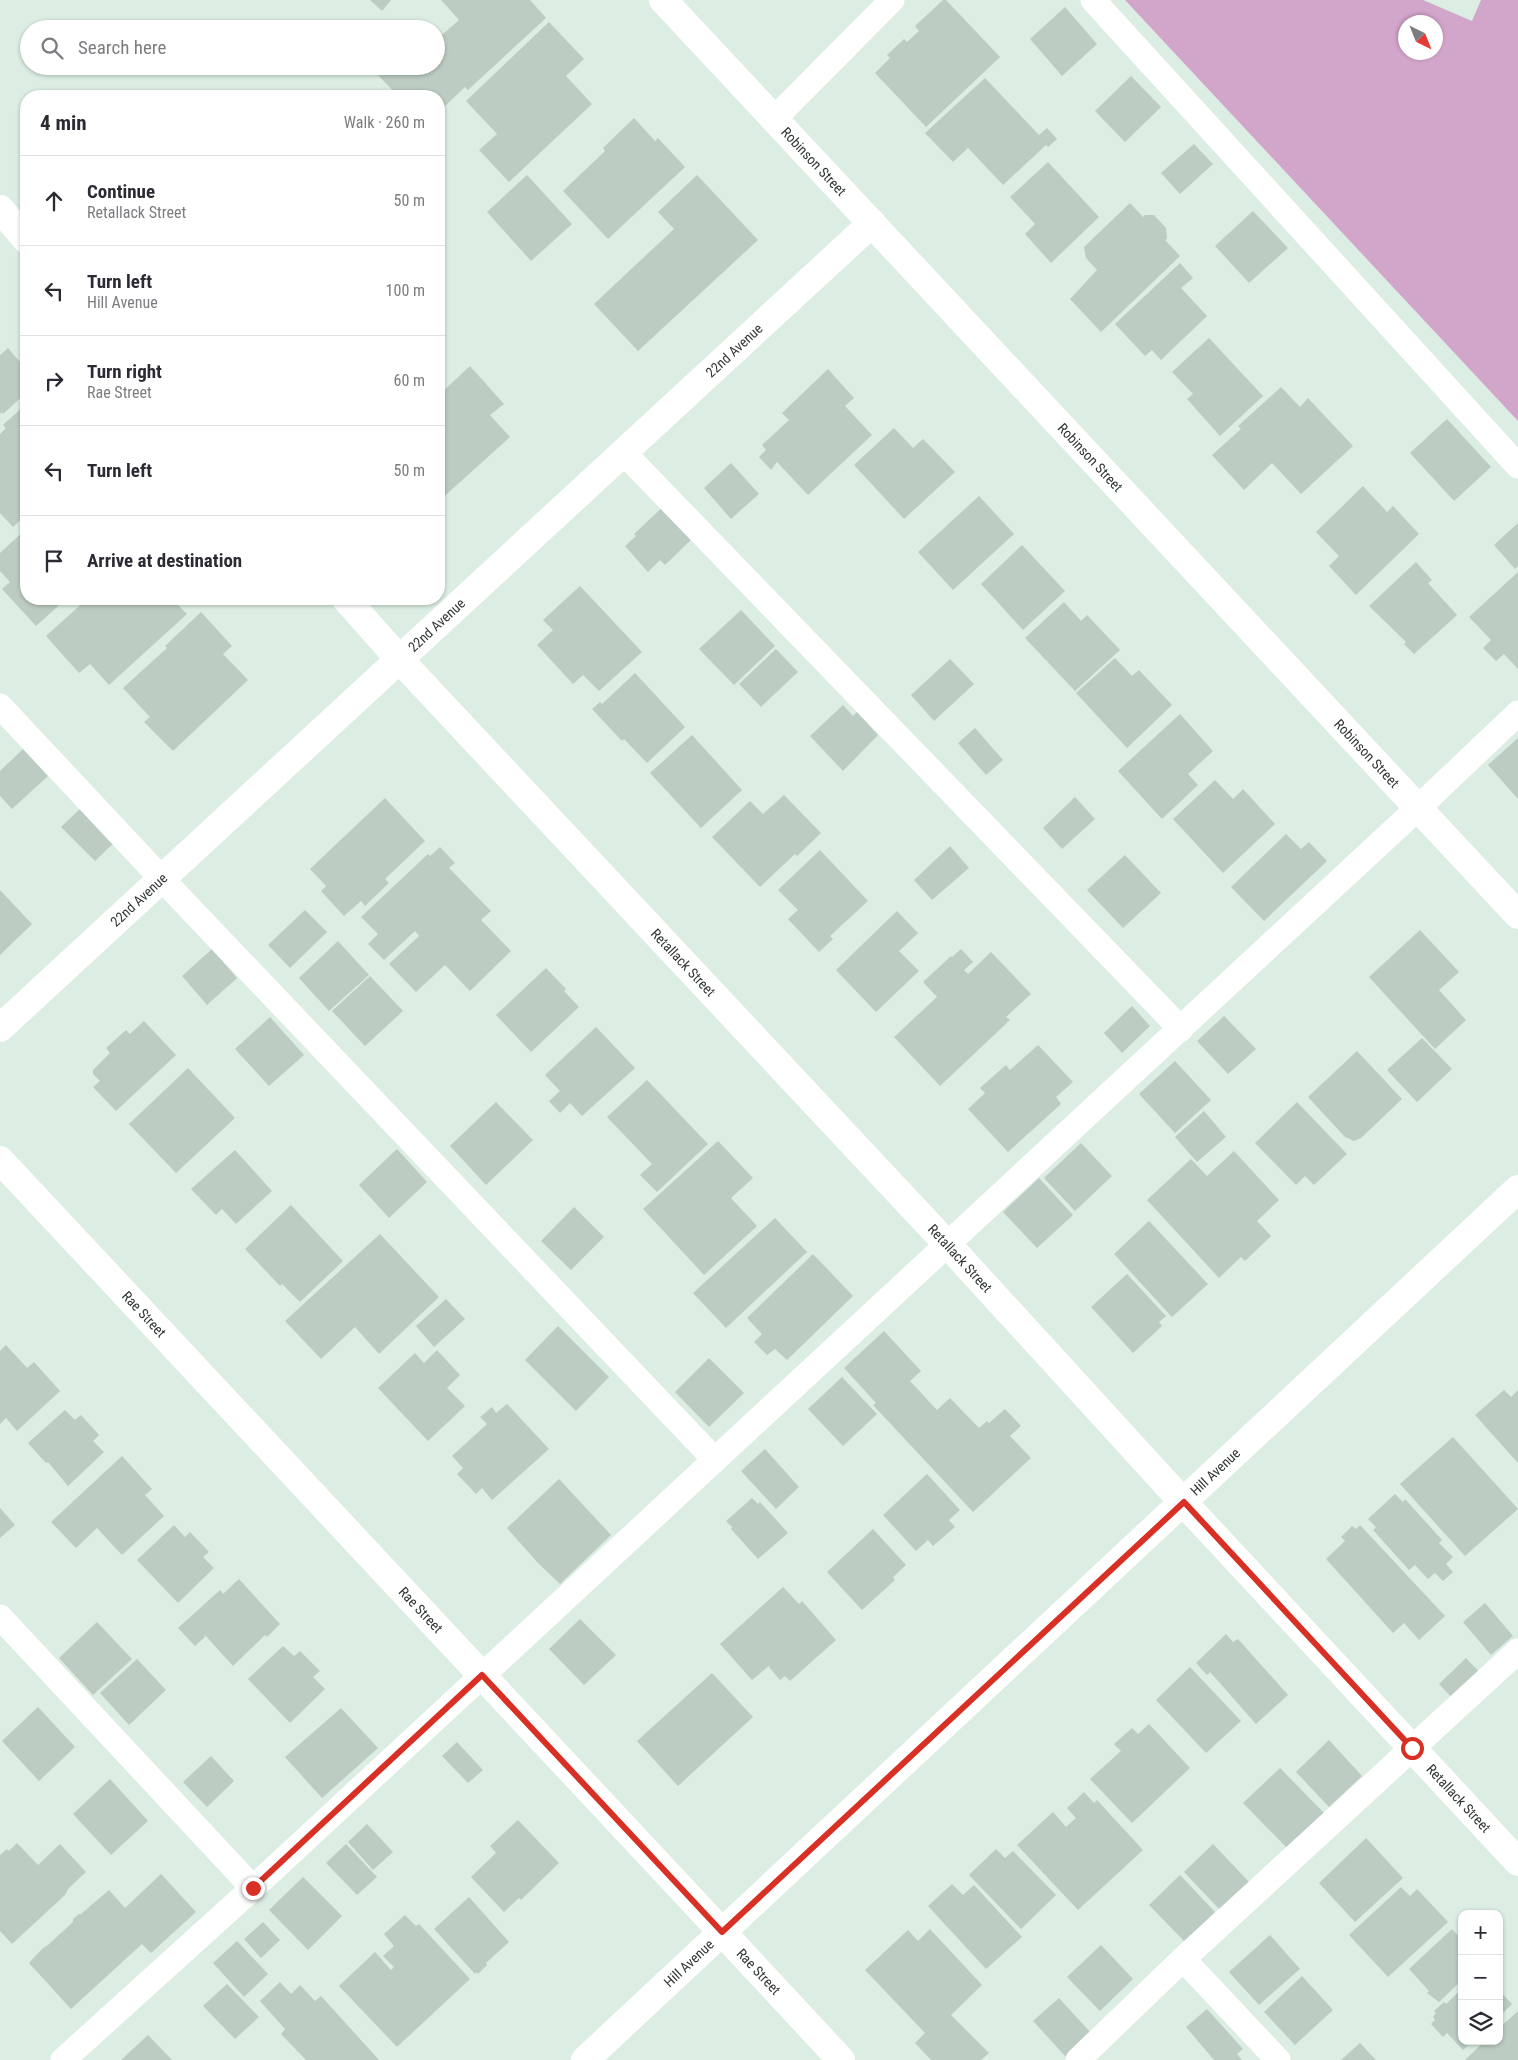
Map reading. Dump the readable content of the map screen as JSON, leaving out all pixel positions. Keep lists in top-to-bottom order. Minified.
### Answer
{"streets":{"street":["Robinson Street","22nd Avenue","Retallack Street","Rae Street","Hill Avenue"]},"crossings":[["Robinson Street","22nd Avenue"],["22nd Avenue","Retallack Street"],["Retallack Street","Hill Avenue"],["Rae Street","Hill Avenue"]],"north":"bottom right","page":{"search":"Search here","heading":["4 min","Walk · 260 m"],"list":[["Continue","Retallack Street","50 m"],["Turn left","Hill Avenue","100 m"],["Turn right","Rae Street","60 m"],["Turn left","50 m"],"Arrive at destination"],"map_buttons":["+","−"]}}
